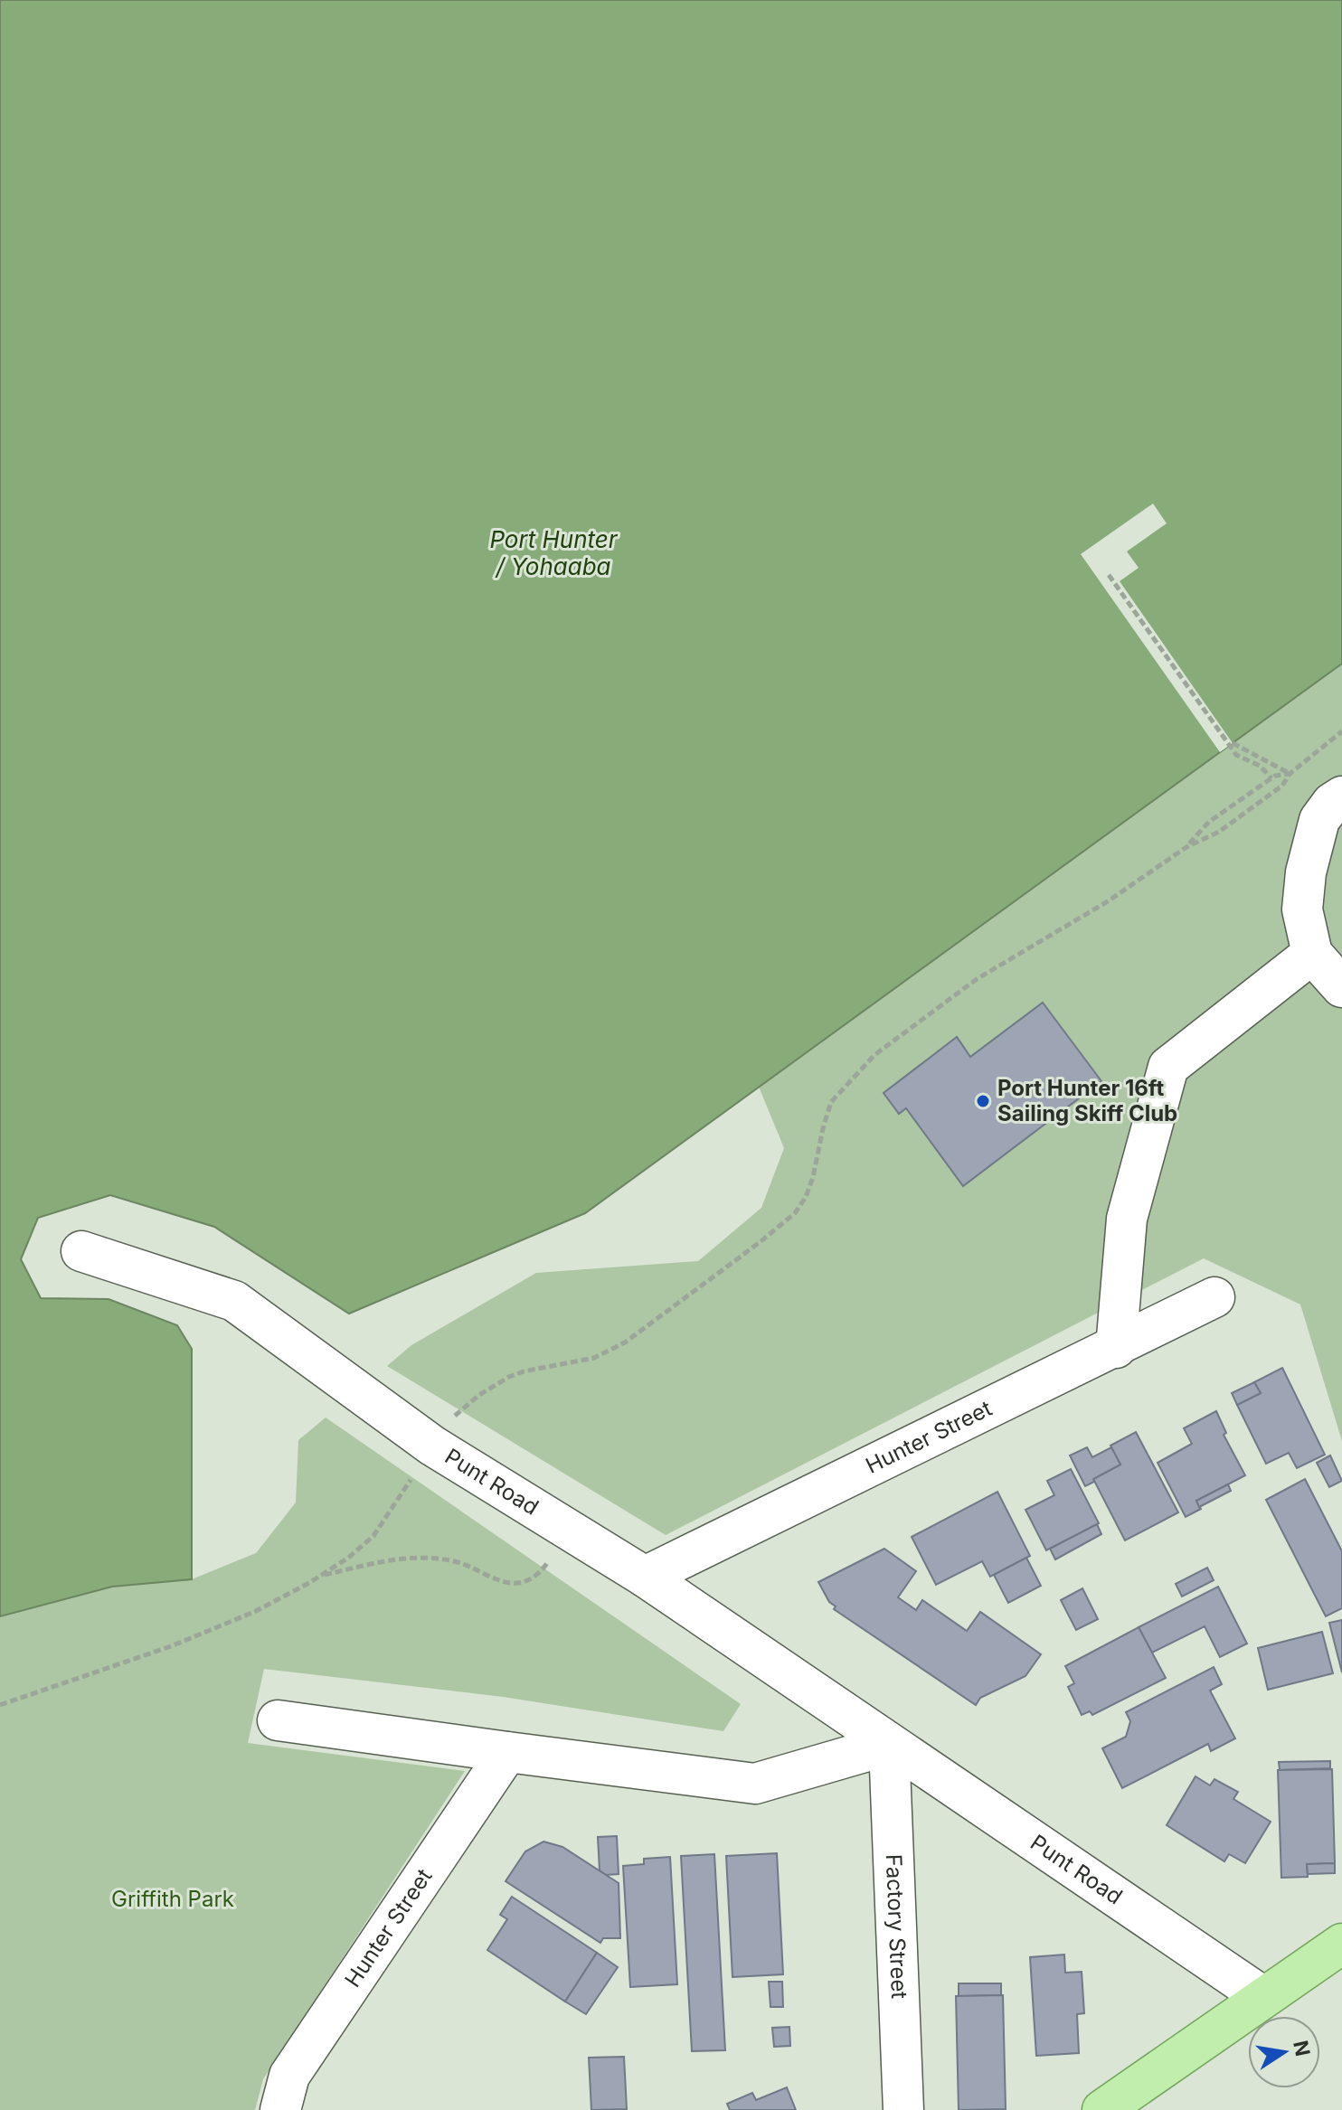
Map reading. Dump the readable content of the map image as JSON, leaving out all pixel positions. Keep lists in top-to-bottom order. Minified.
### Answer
{"streets":{"street":["Hunter Street","Punt Road","Factory Street"]},"crossings":[["Hunter Street","Punt Road"],["Punt Road","Factory Street"]],"water":["Port Hunter / Yohaaba"],"parks":["Griffith Park"],"places":["Port Hunter 16ft Sailing Skiff Club"],"north":"right"}
